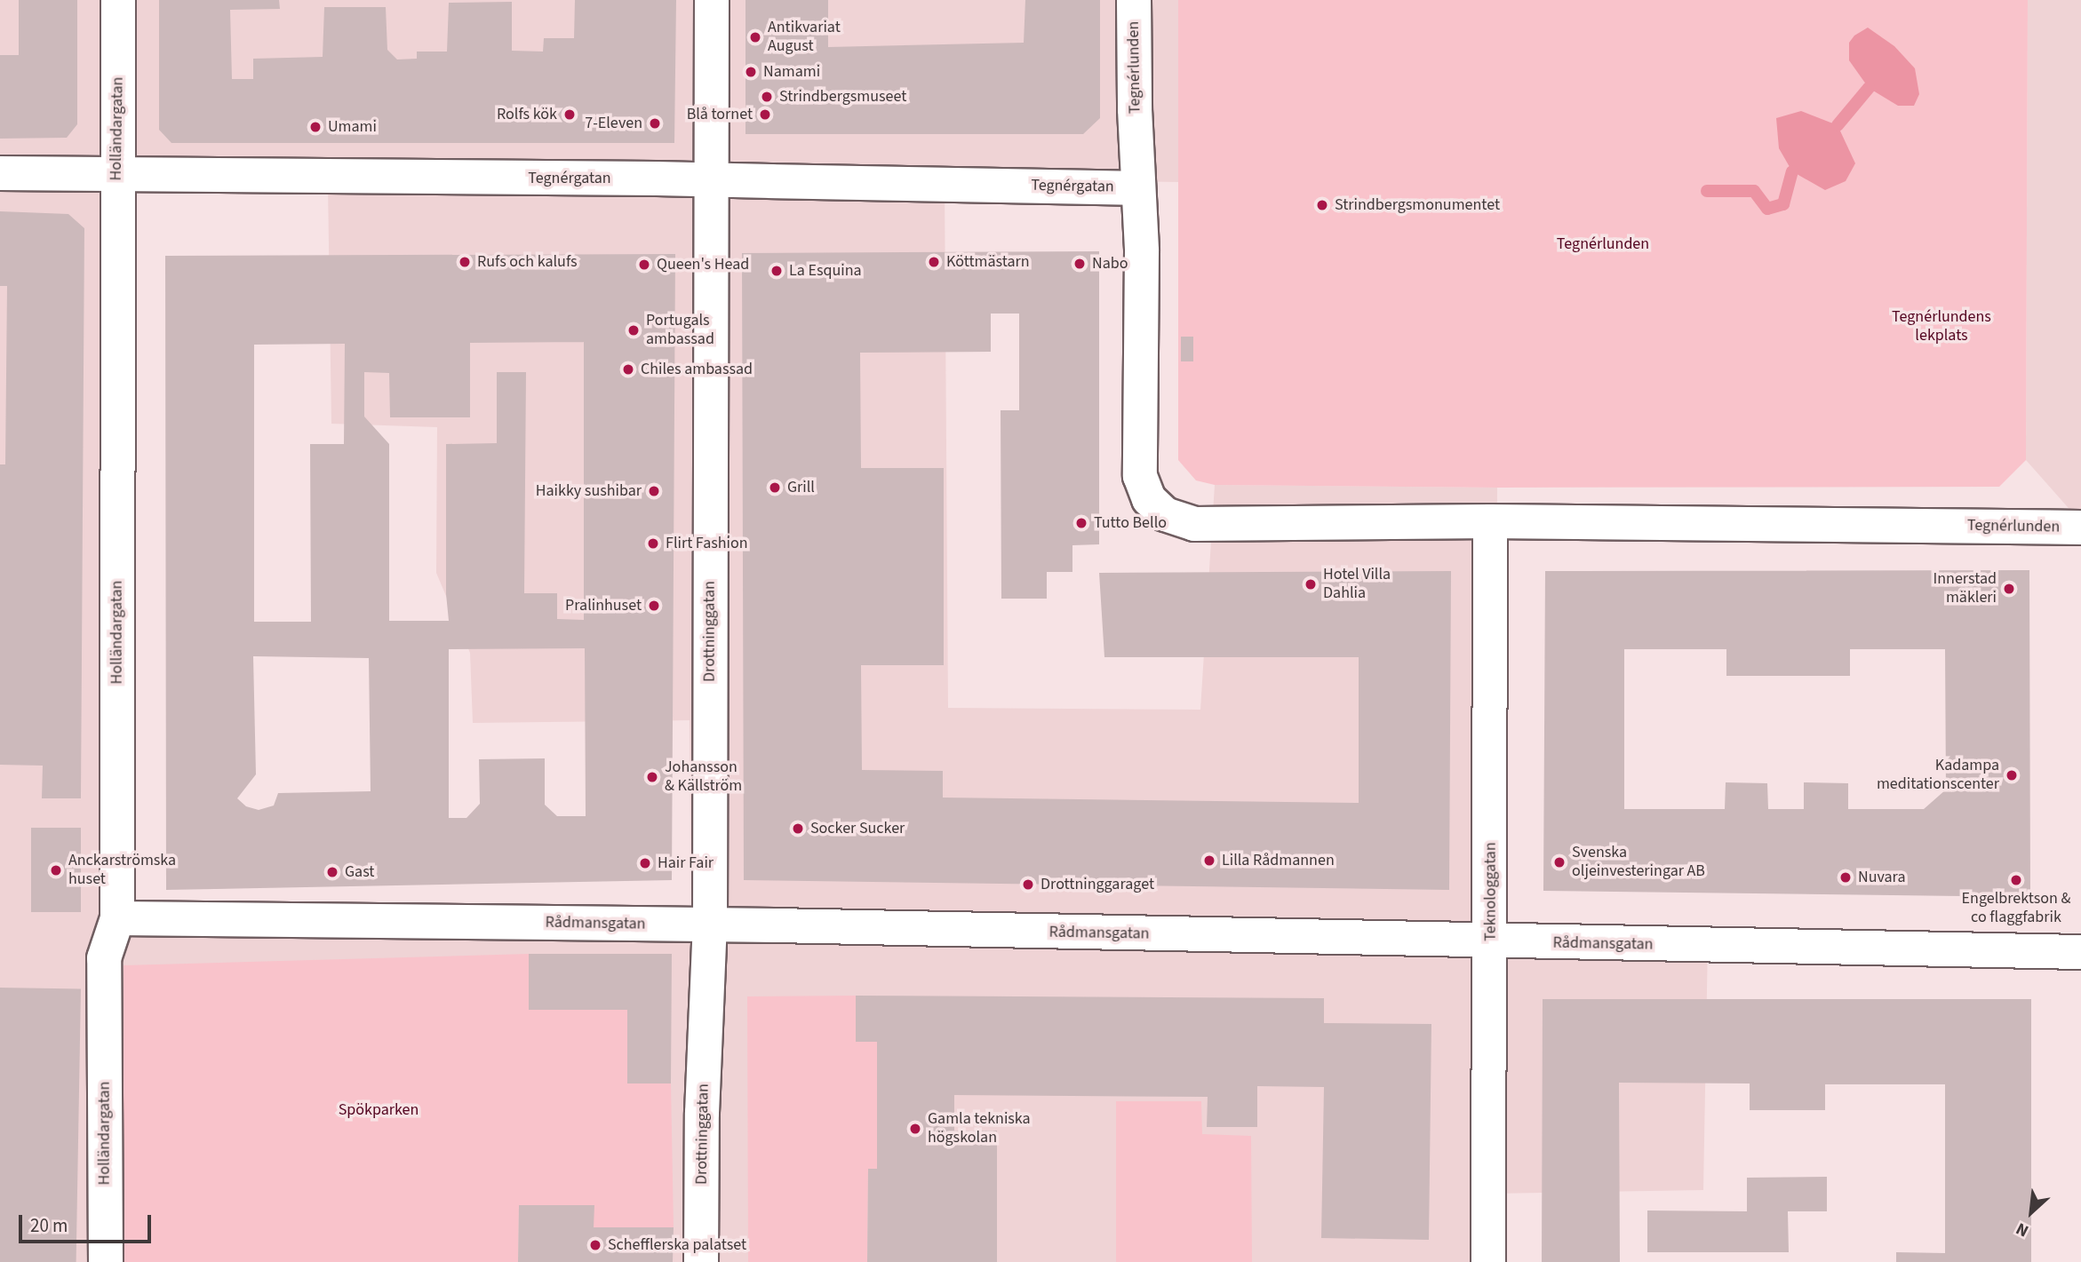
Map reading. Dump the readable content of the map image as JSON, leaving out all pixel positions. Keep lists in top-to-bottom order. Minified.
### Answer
{"streets":{"street":["Tegnérlunden","Holländargatan","Tegnérgatan","Drottninggatan","Teknologgatan","Rådmansgatan"]},"crossings":[["Tegnérlunden","Tegnérgatan"],["Tegnérlunden","Teknologgatan"],["Holländargatan","Tegnérgatan"],["Holländargatan","Rådmansgatan"],["Tegnérgatan","Drottninggatan"],["Drottninggatan","Rådmansgatan"],["Teknologgatan","Rådmansgatan"]],"parks":["Tegnérlunden","Tegnérlundens lekplats","Spökparken"],"places":["Antikvariat August","Namami","Strindbergsmuseet","Rolfs kök","Blå tornet","7-Eleven","Umami","Strindbergsmonumentet","Rufs och kalufs","Köttmästarn","Nabo","Queen's Head","La Esquina","Portugals ambassad","Chiles ambassad","Grill","Haikky sushibar","Tutto Bello","Flirt Fashion","Hotel Villa Dahlia","Innerstad mäkleri","Pralinhuset","Kadampa meditationscenter","Johansson & Källström","Socker Sucker","Lilla Rådmannen","Svenska oljeinvesteringar AB","Hair Fair","Anckarströmska huset","Gast","Nuvara","Engelbrektson & co flaggfabrik","Drottninggaraget","Gamla tekniska högskolan","Schefflerska palatset"],"scale_bar":"20 m","north":"bottom left"}
